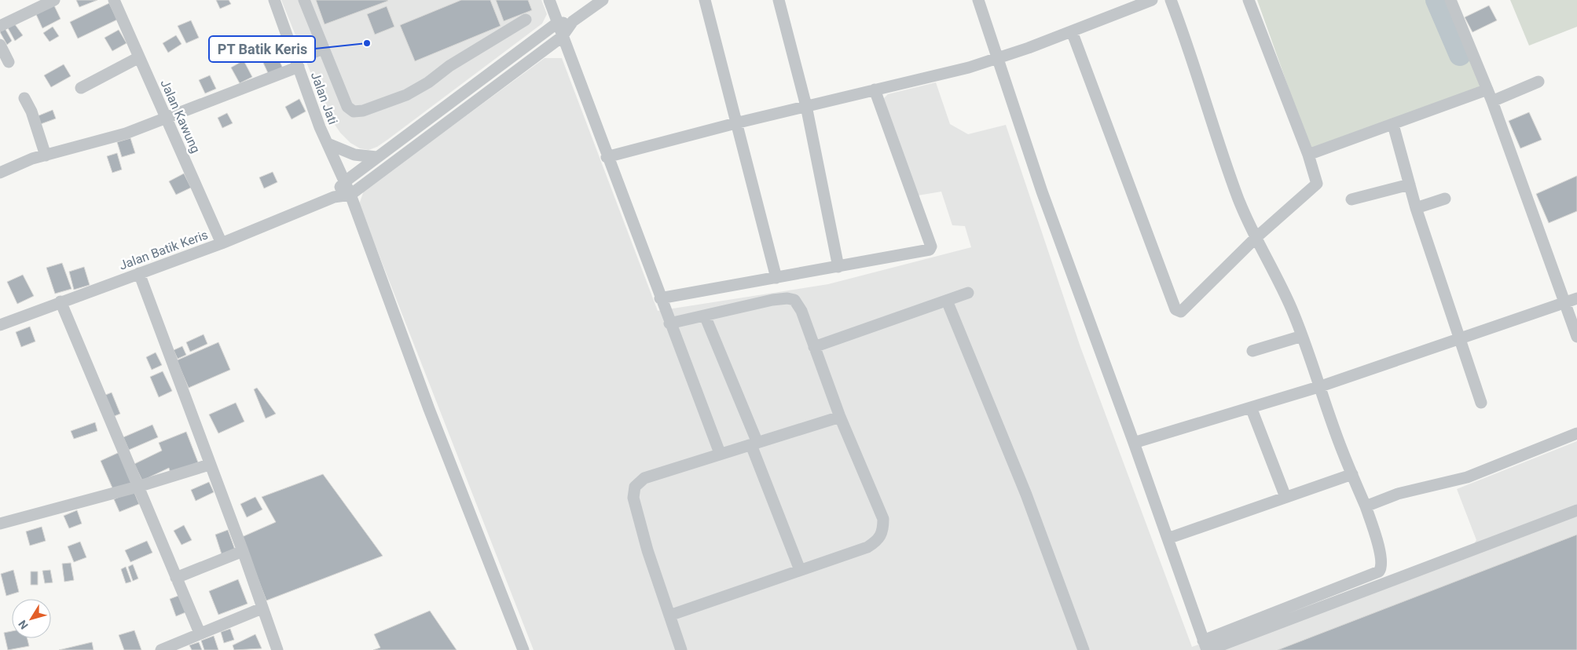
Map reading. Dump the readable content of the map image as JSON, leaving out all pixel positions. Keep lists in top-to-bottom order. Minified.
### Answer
{"streets":{"street":["Jalan Jati","Jalan Kawung","Jalan Batik Keris"]},"crossings":[["Jalan Jati","Jalan Batik Keris"],["Jalan Kawung","Jalan Batik Keris"]],"places":["PT Batik Keris"],"north":"bottom left"}
